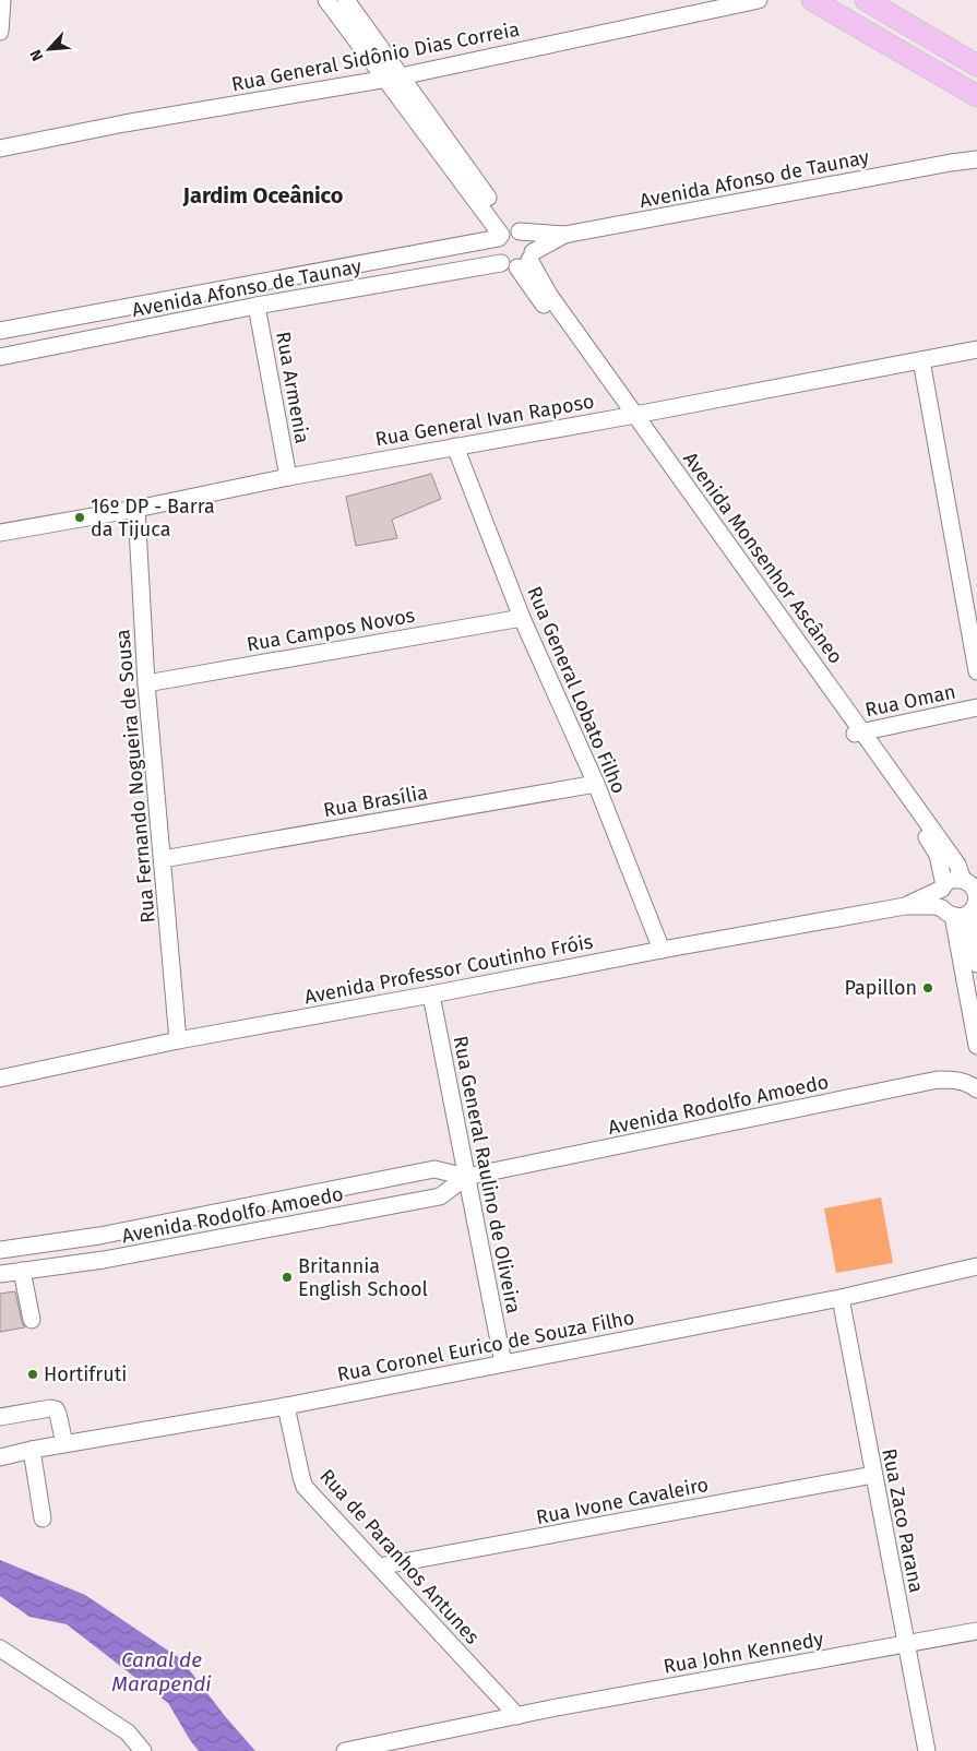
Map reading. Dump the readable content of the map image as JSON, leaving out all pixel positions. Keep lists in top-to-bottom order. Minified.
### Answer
{"streets":{"street":["Rua General Sidônio Dias Correia","Avenida Afonso de Taunay","Rua Armenia","Rua General Ivan Raposo","Avenida Monsenhor Ascâneo","Rua Campos Novos","Rua General Lobato Filho","Rua Oman","Rua Fernando Nogueira de Sousa","Rua Brasília","Avenida Professor Coutinho Fróis","Avenida Rodolfo Amoedo","Rua General Raulino de Oliveira","Rua Coronel Eurico de Souza Filho","Rua Ivone Cavaleiro","Rua Zaco Parana","Rua de Paranhos Antunes","Rua John Kennedy"]},"crossings":[["Avenida Afonso de Taunay","Rua Armenia"],["Avenida Afonso de Taunay","Avenida Monsenhor Ascâneo"],["Rua Armenia","Rua General Ivan Raposo"],["Rua General Ivan Raposo","Avenida Monsenhor Ascâneo"],["Rua General Ivan Raposo","Rua General Lobato Filho"],["Rua General Ivan Raposo","Rua Fernando Nogueira de Sousa"],["Avenida Monsenhor Ascâneo","Rua Oman"],["Avenida Monsenhor Ascâneo","Avenida Professor Coutinho Fróis"],["Rua Campos Novos","Rua General Lobato Filho"],["Rua Campos Novos","Rua Fernando Nogueira de Sousa"],["Rua General Lobato Filho","Rua Brasília"],["Rua General Lobato Filho","Avenida Professor Coutinho Fróis"],["Rua Fernando Nogueira de Sousa","Rua Brasília"],["Rua Fernando Nogueira de Sousa","Avenida Professor Coutinho Fróis"],["Avenida Professor Coutinho Fróis","Rua General Raulino de Oliveira"],["Avenida Rodolfo Amoedo","Rua General Raulino de Oliveira"],["Rua General Raulino de Oliveira","Rua Coronel Eurico de Souza Filho"],["Rua Coronel Eurico de Souza Filho","Rua Zaco Parana"],["Rua Coronel Eurico de Souza Filho","Rua de Paranhos Antunes"],["Rua Ivone Cavaleiro","Rua Zaco Parana"],["Rua Ivone Cavaleiro","Rua de Paranhos Antunes"],["Rua Zaco Parana","Rua John Kennedy"],["Rua de Paranhos Antunes","Rua John Kennedy"]],"districts":["Jardim Oceânico"],"water":["Canal de Marapendi"],"places":["16º DP - Barra da Tijuca","Papillon","Britannia English School","Hortifruti"],"north":"bottom left"}
